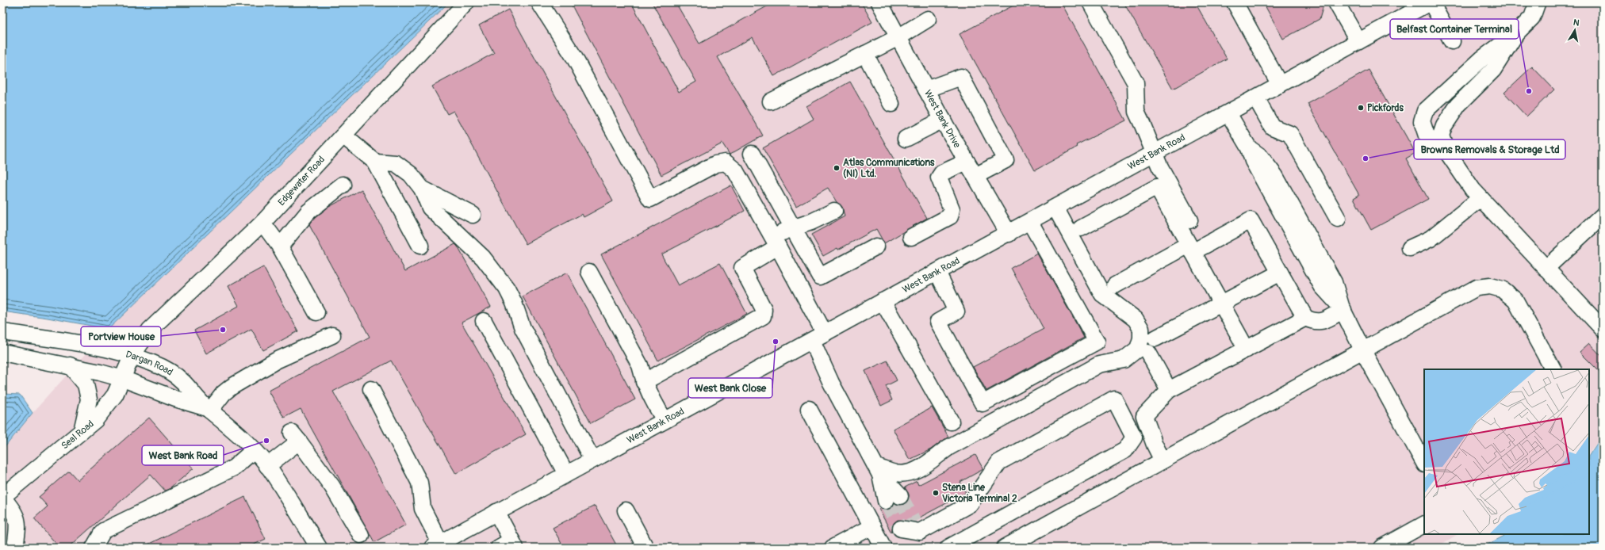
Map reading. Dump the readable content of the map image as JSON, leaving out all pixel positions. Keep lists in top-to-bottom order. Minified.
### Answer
{"streets":{"street":["West Bank Drive","West Bank Road","Edgewater Road","Dargan Road","Seal Road"]},"crossings":[["West Bank Drive","West Bank Road"],["Edgewater Road","Dargan Road"],["Edgewater Road","Seal Road"],["Dargan Road","Seal Road"]],"places":["Belfast Container Terminal","Pickfords","Browns Removals & Storage Ltd","Atlas Communications (NI) Ltd.","Portview House","West Bank Close","West Bank Road","Stena Line Victoria Terminal 2"],"north":"top"}
